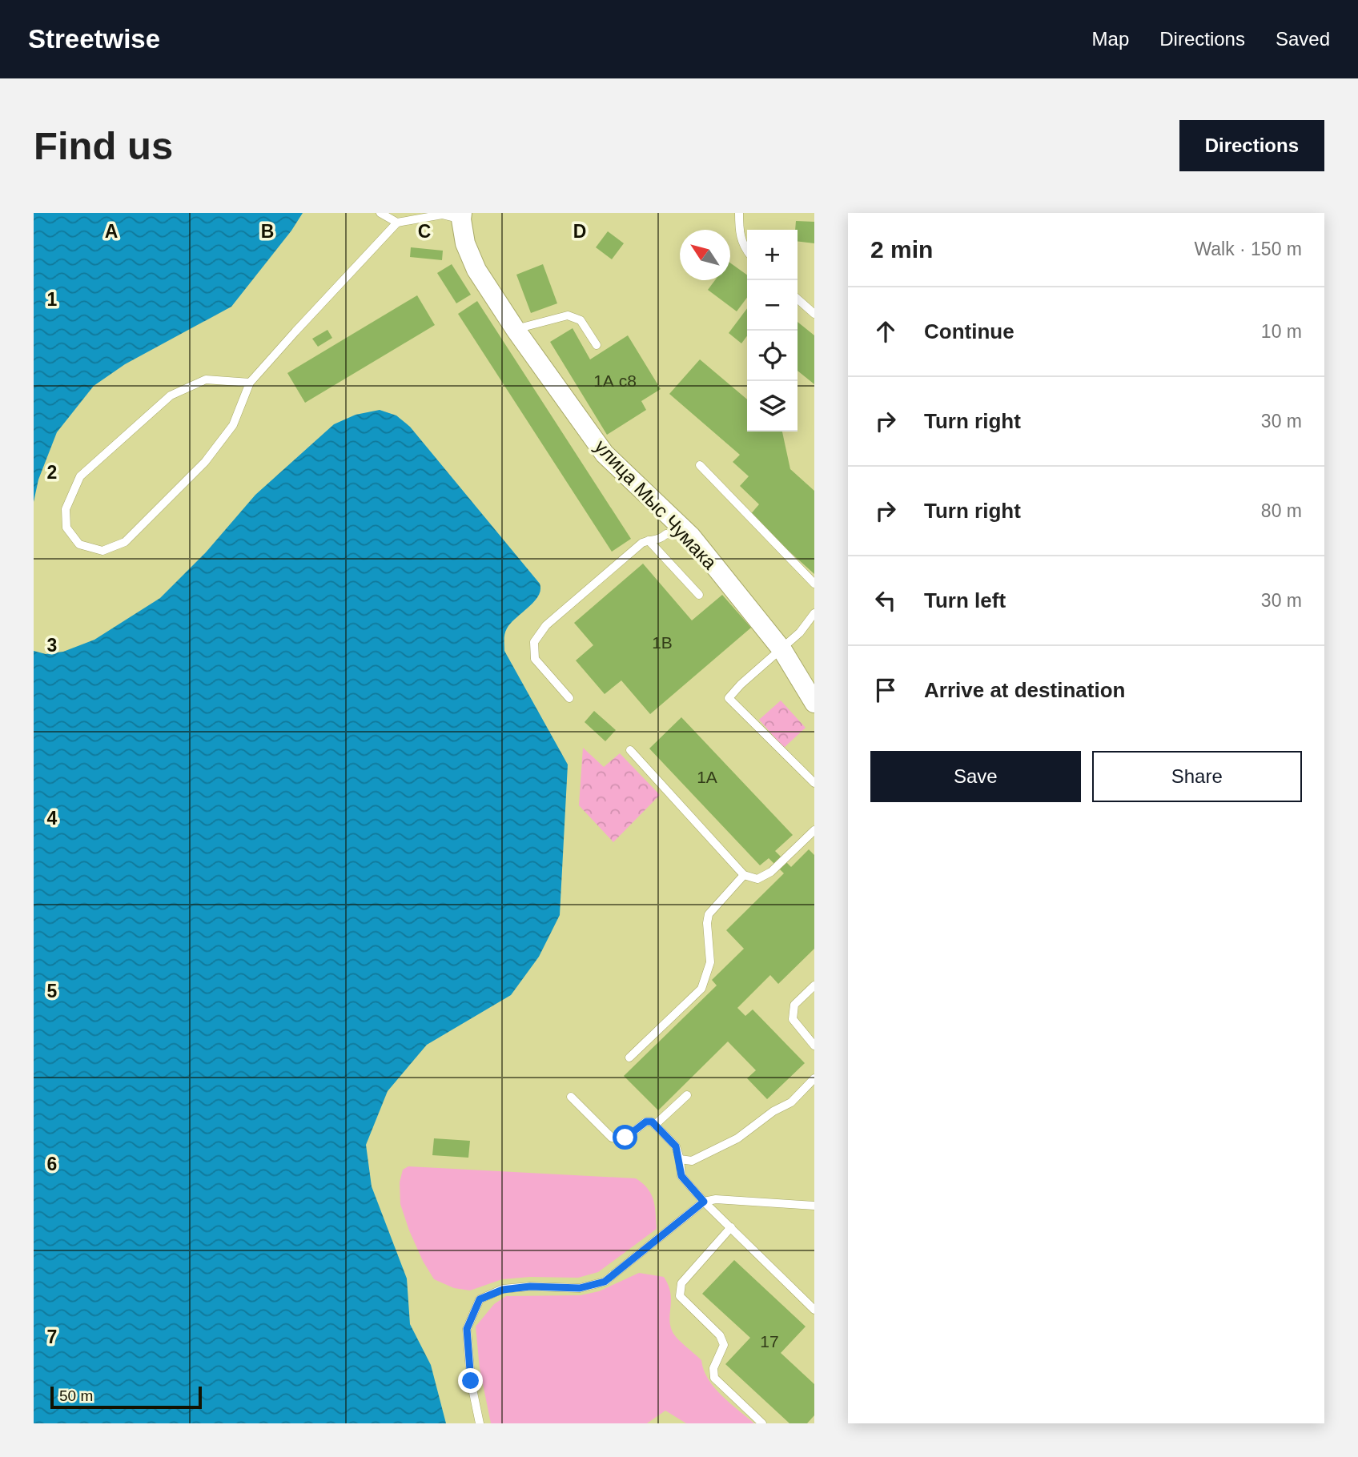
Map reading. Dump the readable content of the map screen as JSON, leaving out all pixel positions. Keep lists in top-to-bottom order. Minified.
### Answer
{"streets":{"street":["улица Мыс Чумака"]},"house_numbers":["1А с8","1В","1А","17"],"scale_bar":"50 m","north":"top left","page":{"header":"Streetwise","nav":["Map","Directions","Saved"],"buttons":["Directions",["Save","Share"]],"title":"Find us","heading":["2 min","Walk · 150 m"],"map_buttons":["+","−"],"list":[["Continue","10 m"],["Turn right","30 m"],["Turn right","80 m"],["Turn left","30 m"],"Arrive at destination"],"scale":"50 m"},"grid":{"columns":["A","B","C","D"],"rows":["1","2","3","4","5","6","7"]}}
